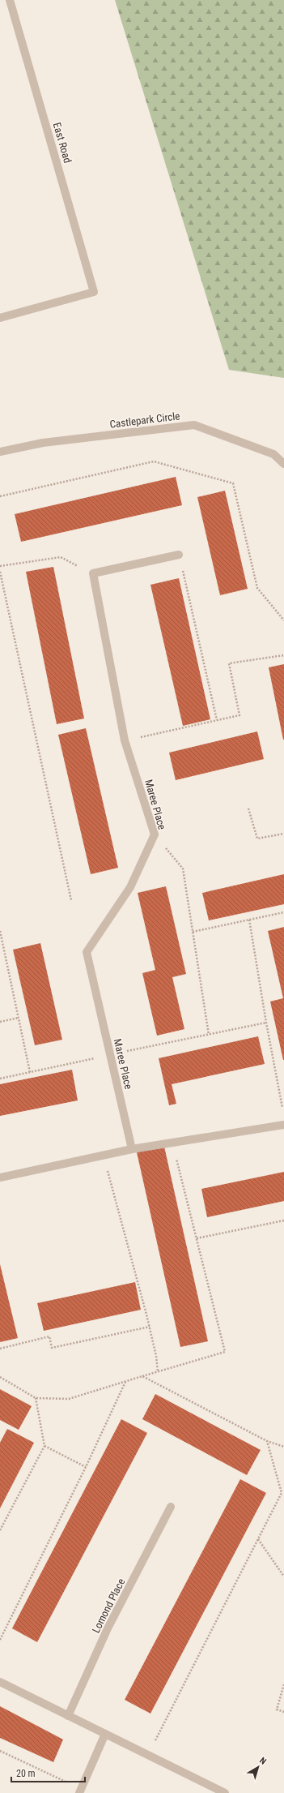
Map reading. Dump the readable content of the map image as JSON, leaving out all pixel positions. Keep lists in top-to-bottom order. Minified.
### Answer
{"streets":{"street":["East Road","Castlepark Circle","Maree Place","Lomond Place"]},"scale_bar":"20 m","north":"top right"}
